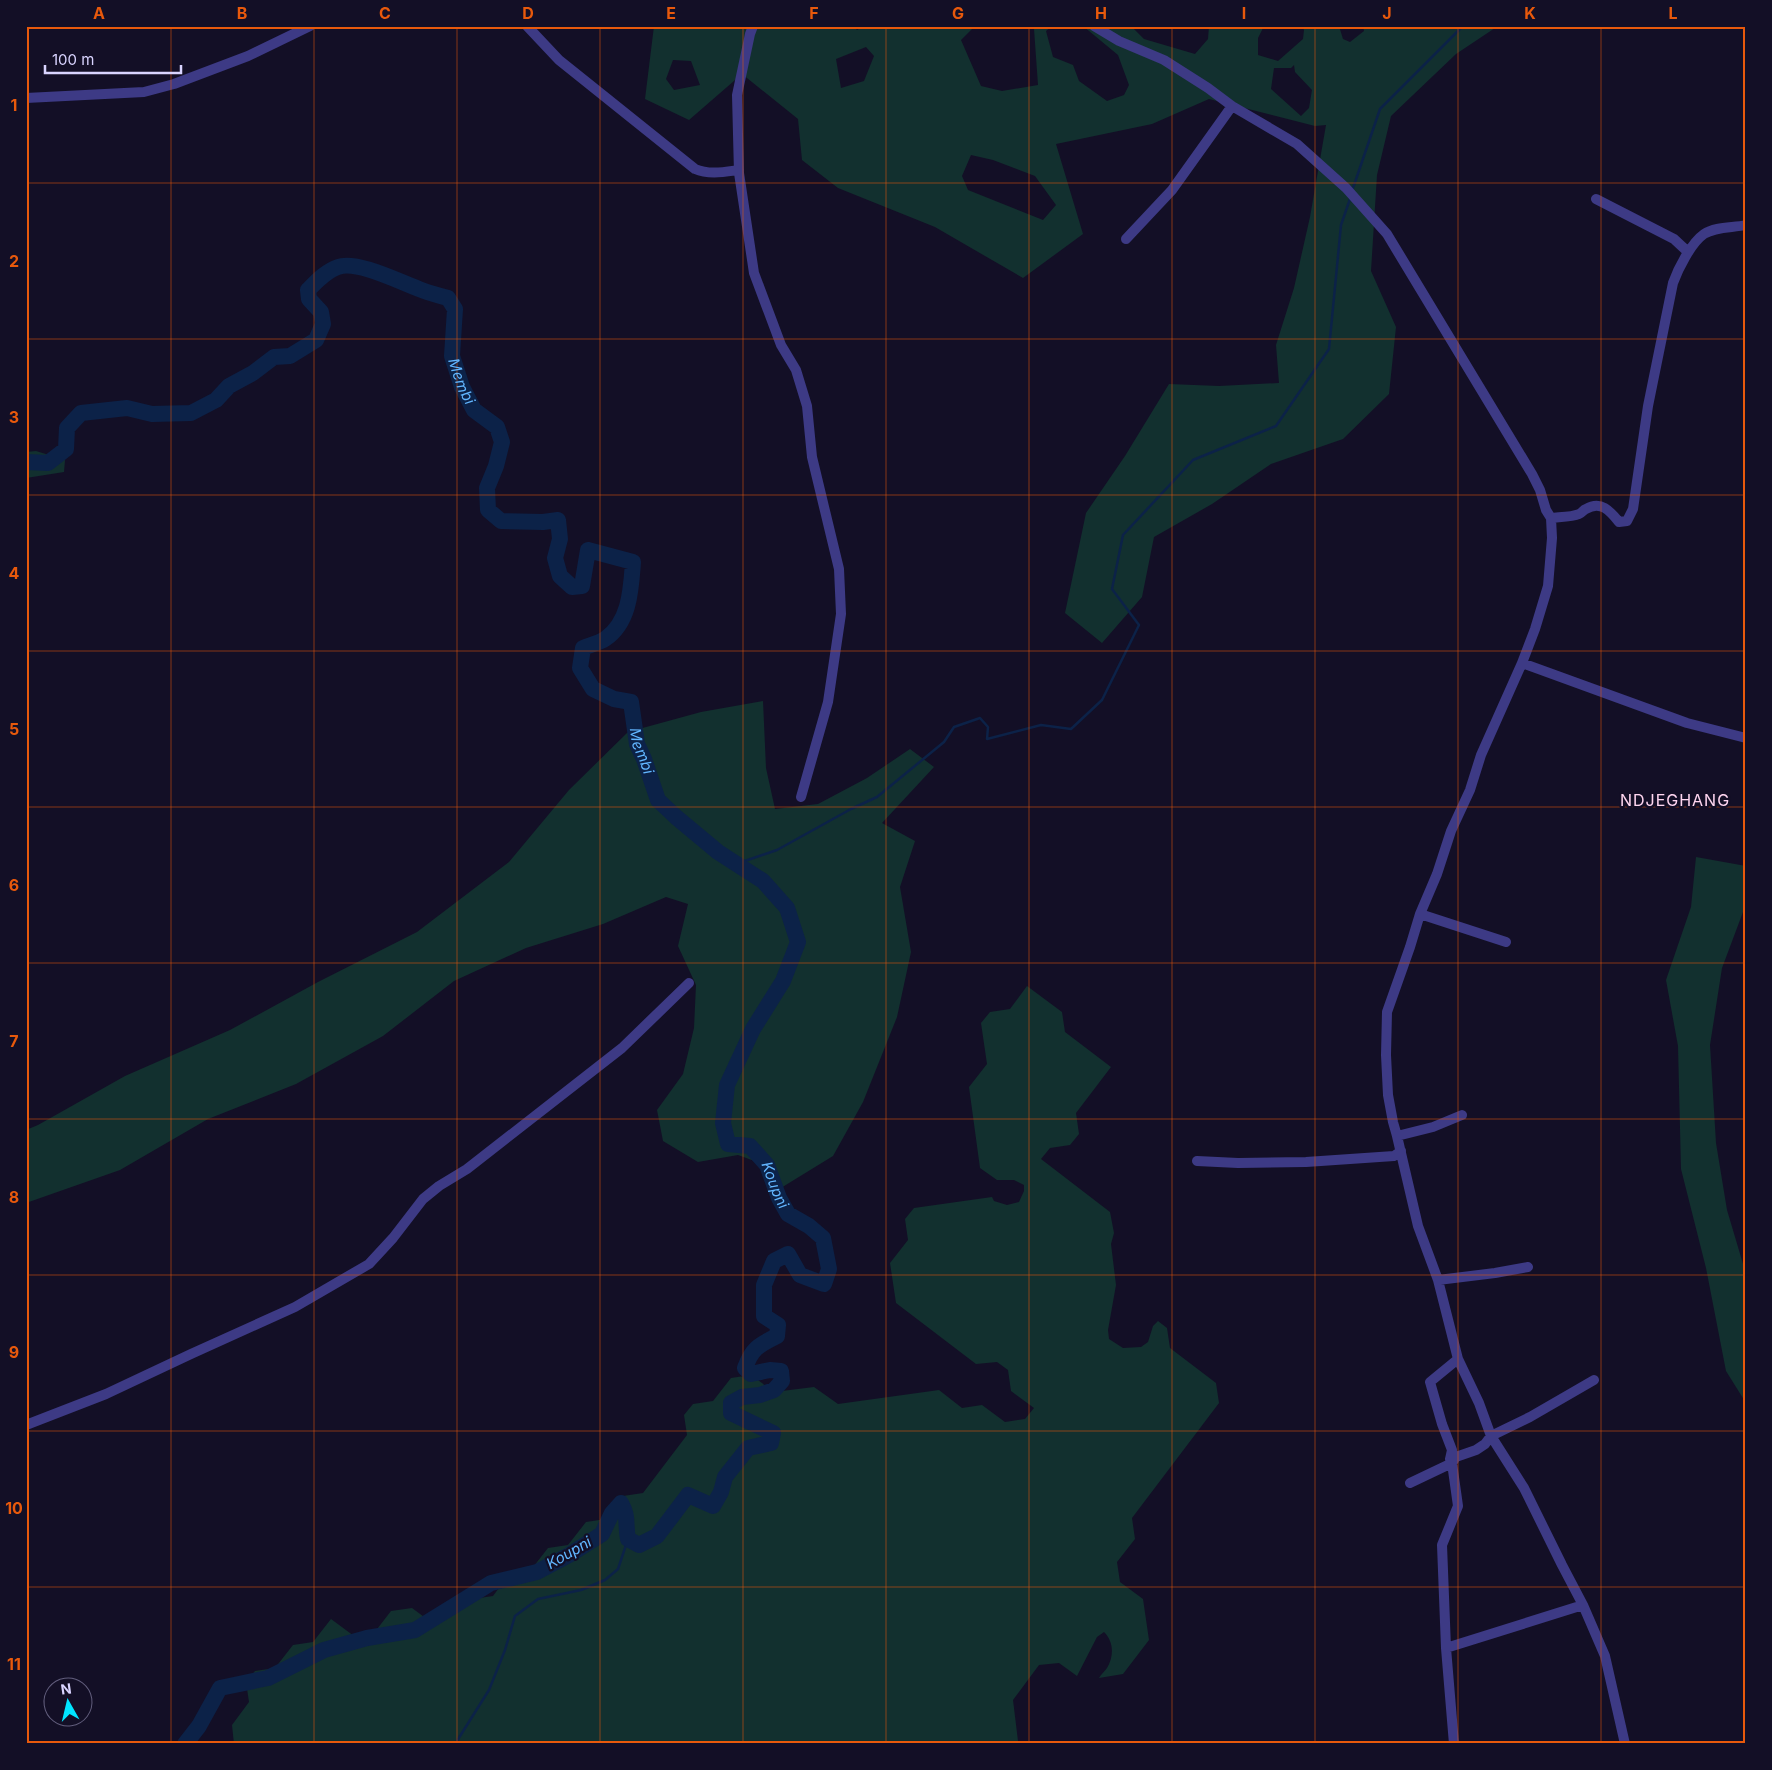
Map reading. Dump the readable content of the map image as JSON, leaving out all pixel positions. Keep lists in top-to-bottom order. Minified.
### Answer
{"districts":["NDJEGHANG"],"water":["Membi","Koupni"],"scale_bar":"100 m","north":"top","grid":{"columns":["A","B","C","D","E","F","G","H","I","J","K","L"],"rows":["1","2","3","4","5","6","7","8","9","10","11"]}}
